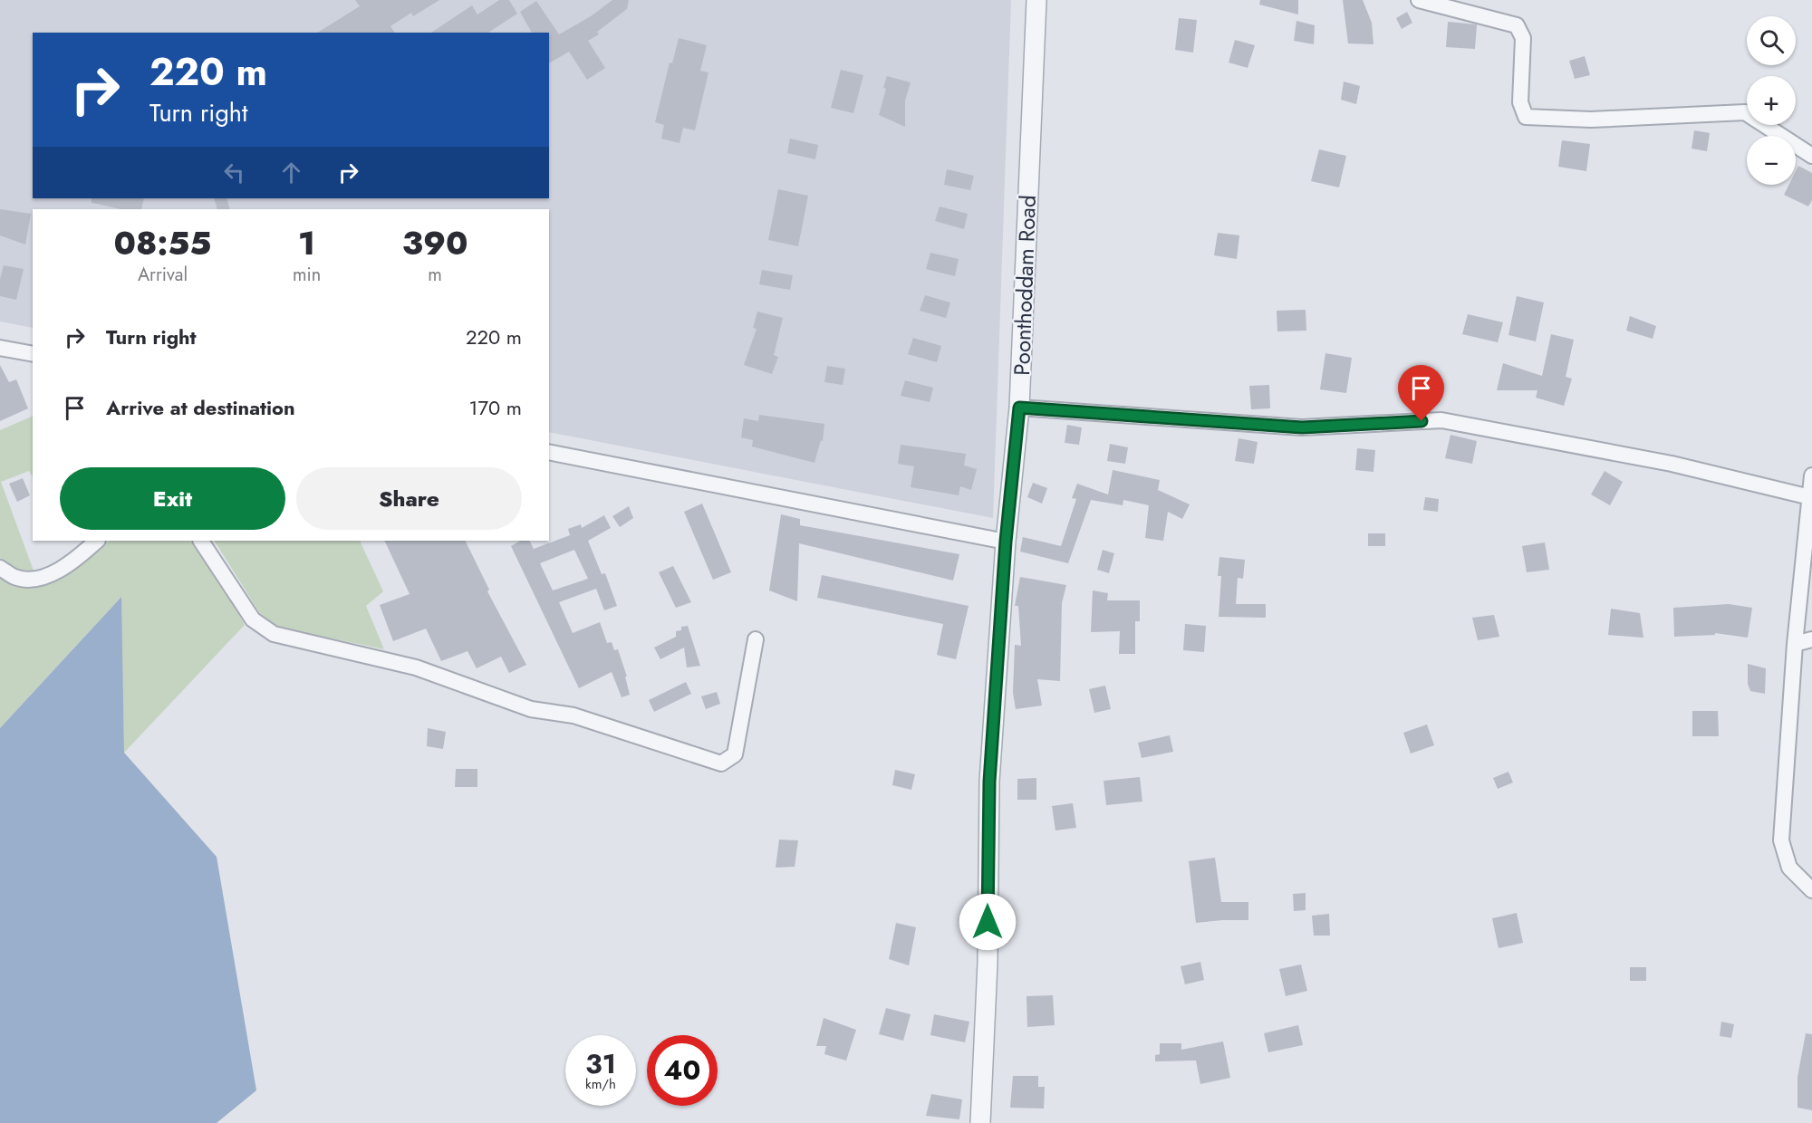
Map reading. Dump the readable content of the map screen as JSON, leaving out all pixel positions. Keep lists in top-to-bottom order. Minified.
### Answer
{"streets":{"street":["Poonthoddam Road"]},"page":{"map_buttons":["+","−"],"turn":["220 m","Turn right"],"eta":["08:55","Arrival","1","min","390","m"],"list":[{"name":"Turn right","value":"220 m"},{"name":"Arrive at destination","value":"170 m"}],"buttons":["Exit","Share"],"speed":"31 km/h","limit":"40"}}
